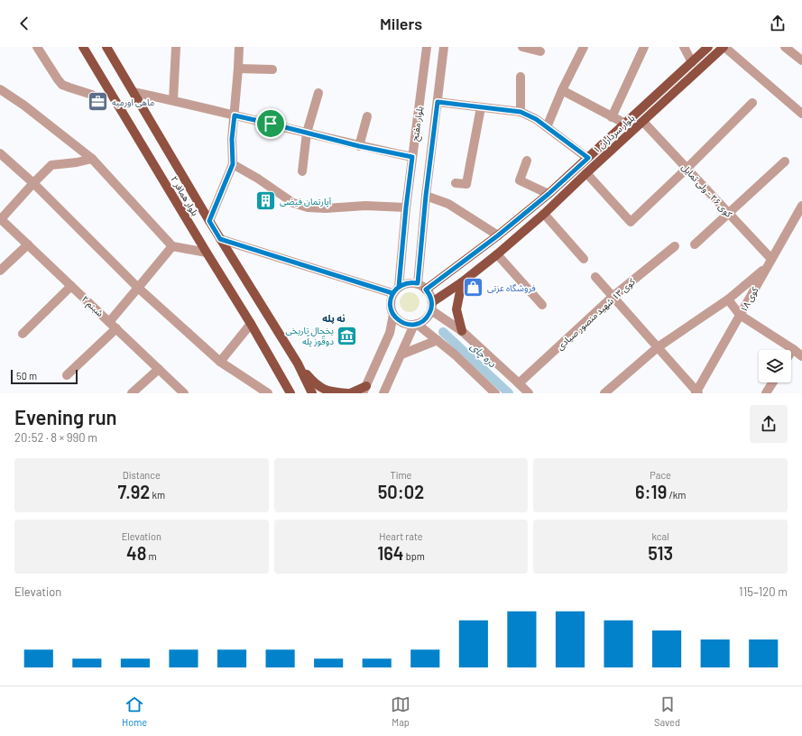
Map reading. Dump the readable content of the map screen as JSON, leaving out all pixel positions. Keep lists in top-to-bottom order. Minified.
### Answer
{"streets":{"main road":["بلوار سرداران ۱","بلوار همافر ۲"],"street":["بلوار مفتح","کوی ۲۶ - ولی تمایل","کوی ۱۸","شبنم ۲","کوی ۱۳ شهید منصور صیادی"]},"crossings":[["بلوار مفتح","بلوار سرداران ۱"],["بلوار سرداران ۱","کوی ۲۶ - ولی تمایل"],["کوی ۲۶ - ولی تمایل","کوی ۱۸"]],"districts":["نه پله"],"water":["دره چای"],"places":{"office":["ماهی اورمیه"],"building":["آپارتمان فیضی"],"shop":["فروشگاه عزتی"],"museum":["یخچال تاریخی دوقّوز پلّه"]},"scale_bar":"50 m","page":{"header":"Milers","scale":"50 m","heading":["Evening run","20:52 · 8 × 990 m"],"stats":[["Distance","7.92 km"],["Time","50:02"],["Pace","6:19 /km"],["Elevation","48 m"],["Heart rate","164 bpm"],["kcal","513"]],"chart":["Elevation","115–120 m"],"tabs":["Home","Map","Saved"]}}
